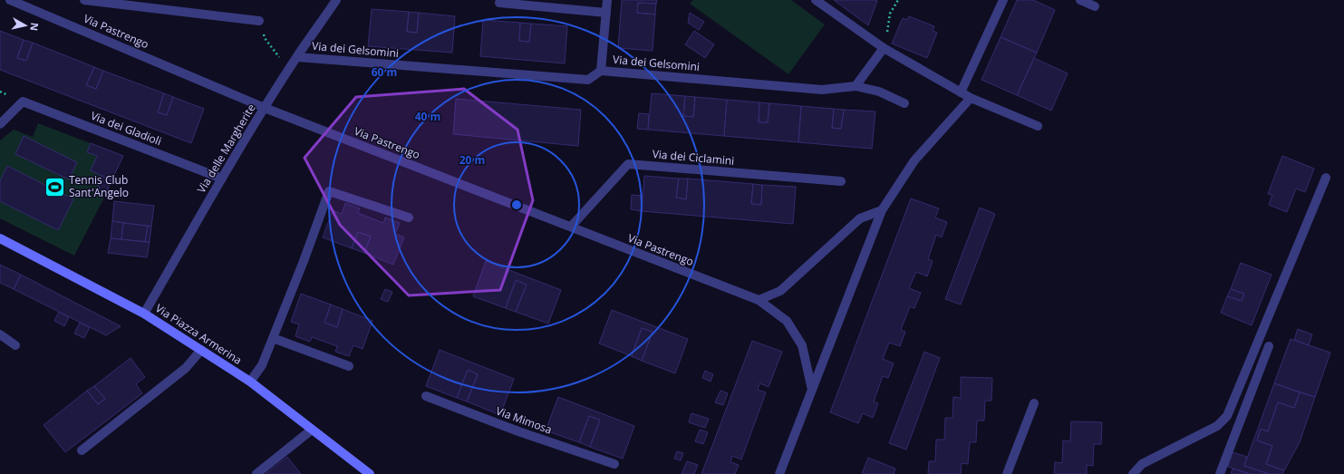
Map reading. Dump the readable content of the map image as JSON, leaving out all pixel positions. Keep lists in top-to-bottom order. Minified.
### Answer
{"streets":{"street":["Via Pastrengo","Via dei Gelsomini","Via dei Gladioli","Via delle Margherite","Via dei Ciclamini","Via Piazza Armerina","Via Mimosa"]},"crossings":[["Via Pastrengo","Via delle Margherite"],["Via Pastrengo","Via dei Ciclamini"],["Via dei Gelsomini","Via delle Margherite"],["Via dei Gladioli","Via delle Margherite"],["Via delle Margherite","Via Piazza Armerina"]],"places":{"sports":["Tennis Club Sant'Angelo"]},"north":"right","rings":["60 m","40 m","20 m"]}
